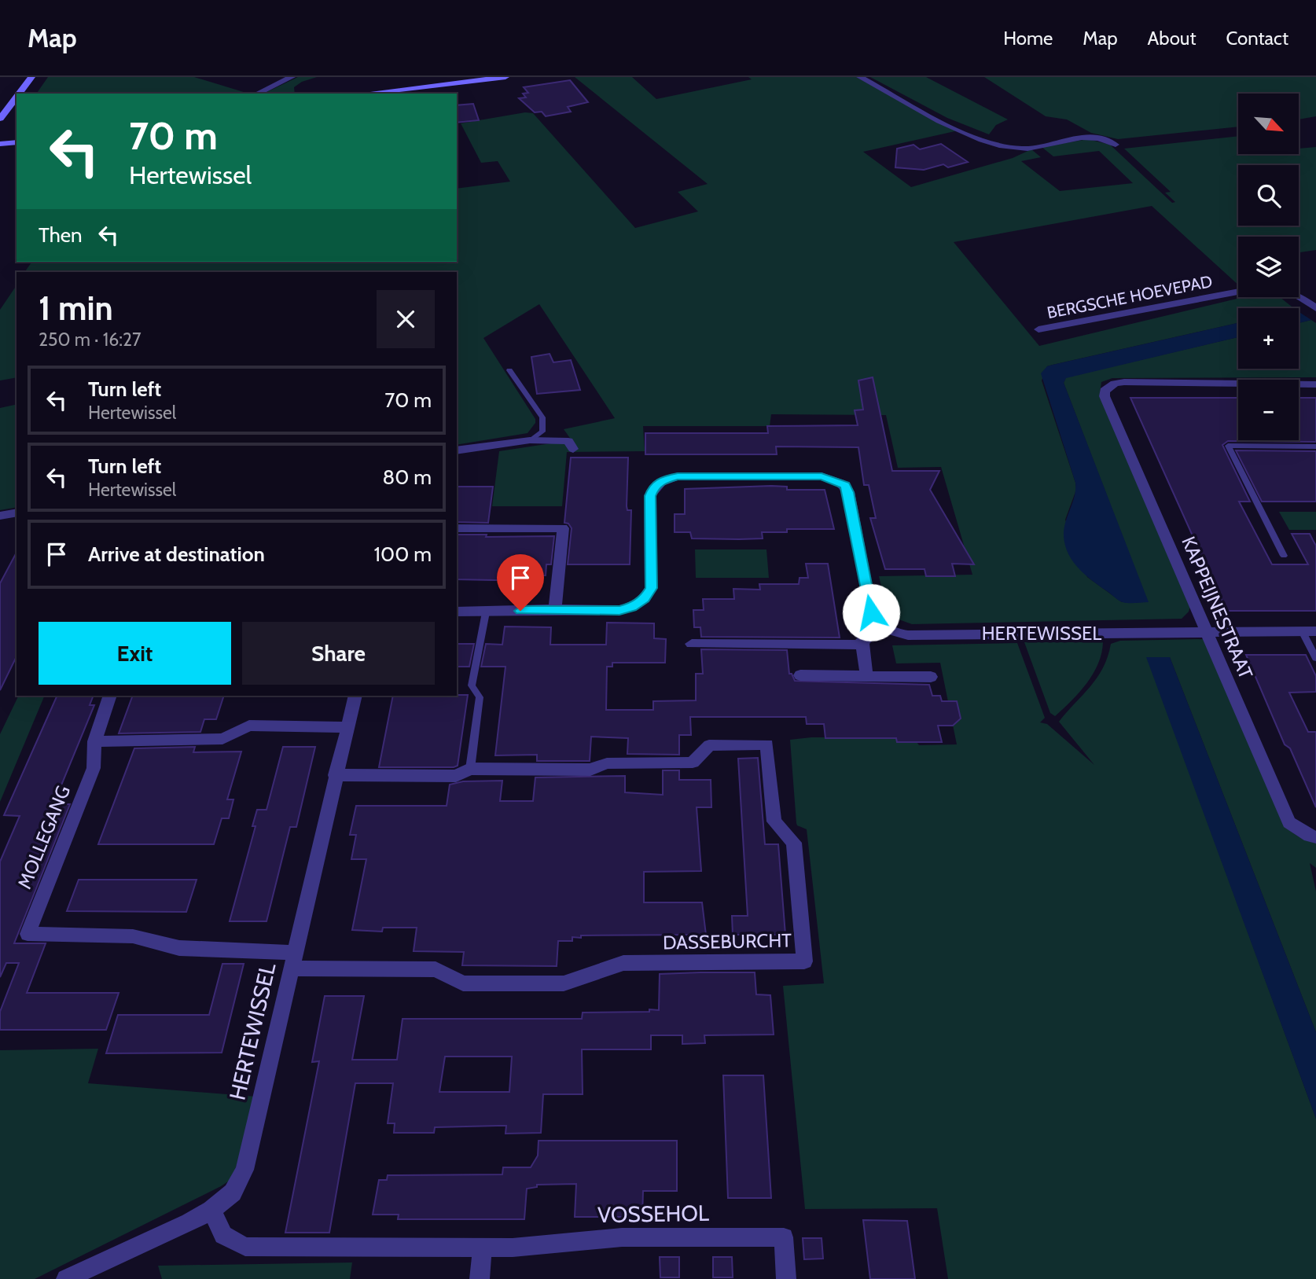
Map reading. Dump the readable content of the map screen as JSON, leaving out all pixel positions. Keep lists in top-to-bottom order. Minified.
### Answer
{"streets":{"street":["BERGSCHE HOEVEPAD","KAPPEIJNESTRAAT","HERTEWISSEL","MOLLEGANG","DASSEBURCHT","VOSSEHOL"]},"crossings":[["KAPPEIJNESTRAAT","HERTEWISSEL"],["HERTEWISSEL","MOLLEGANG"],["HERTEWISSEL","DASSEBURCHT"],["HERTEWISSEL","VOSSEHOL"],["MOLLEGANG","DASSEBURCHT"]],"north":"bottom right","page":{"header":"Map","nav":["Home","Map","About","Contact"],"map_buttons":["+","−"],"turn":["70 m","Hertewissel"],"then":"Then","heading":["1 min","250 m · 16:27"],"list":[{"name":"Turn left","note":"Hertewissel","value":"70 m"},{"name":"Turn left","note":"Hertewissel","value":"80 m"},{"name":"Arrive at destination","value":"100 m"}],"buttons":["Exit","Share"]}}
